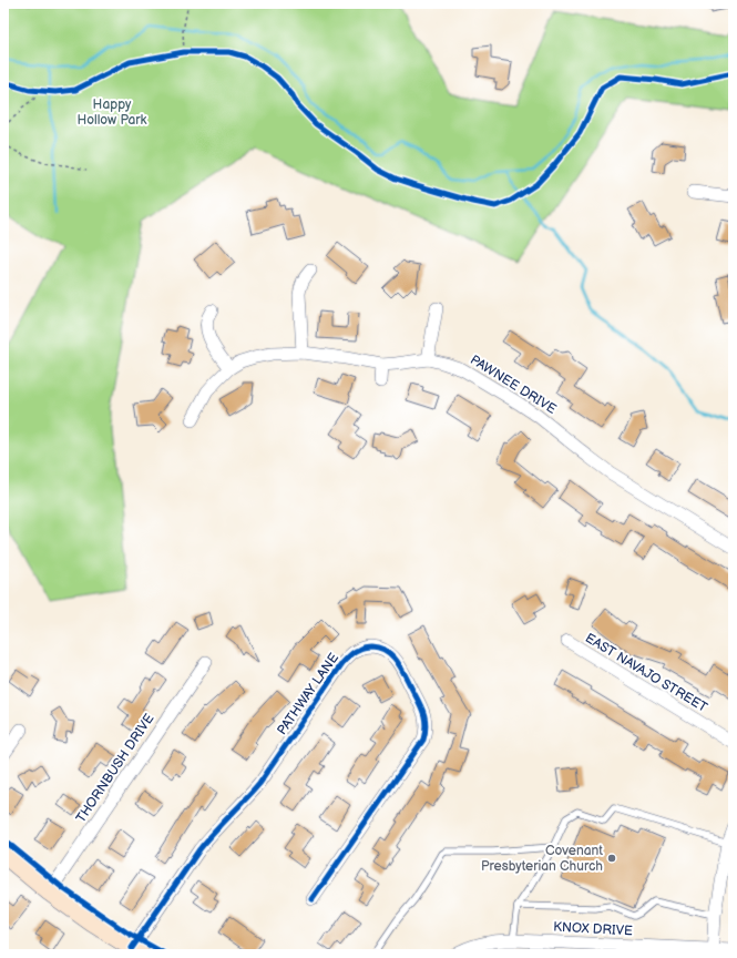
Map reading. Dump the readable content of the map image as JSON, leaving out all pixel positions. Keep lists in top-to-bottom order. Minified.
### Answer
{"streets":{"street":["PAWNEE DRIVE","EAST NAVAJO STREET","PATHWAY LANE","THORNBUSH DRIVE","KNOX DRIVE"]},"parks":["Happy Hollow Park"],"places":["Covenant Presbyterian Church"]}
